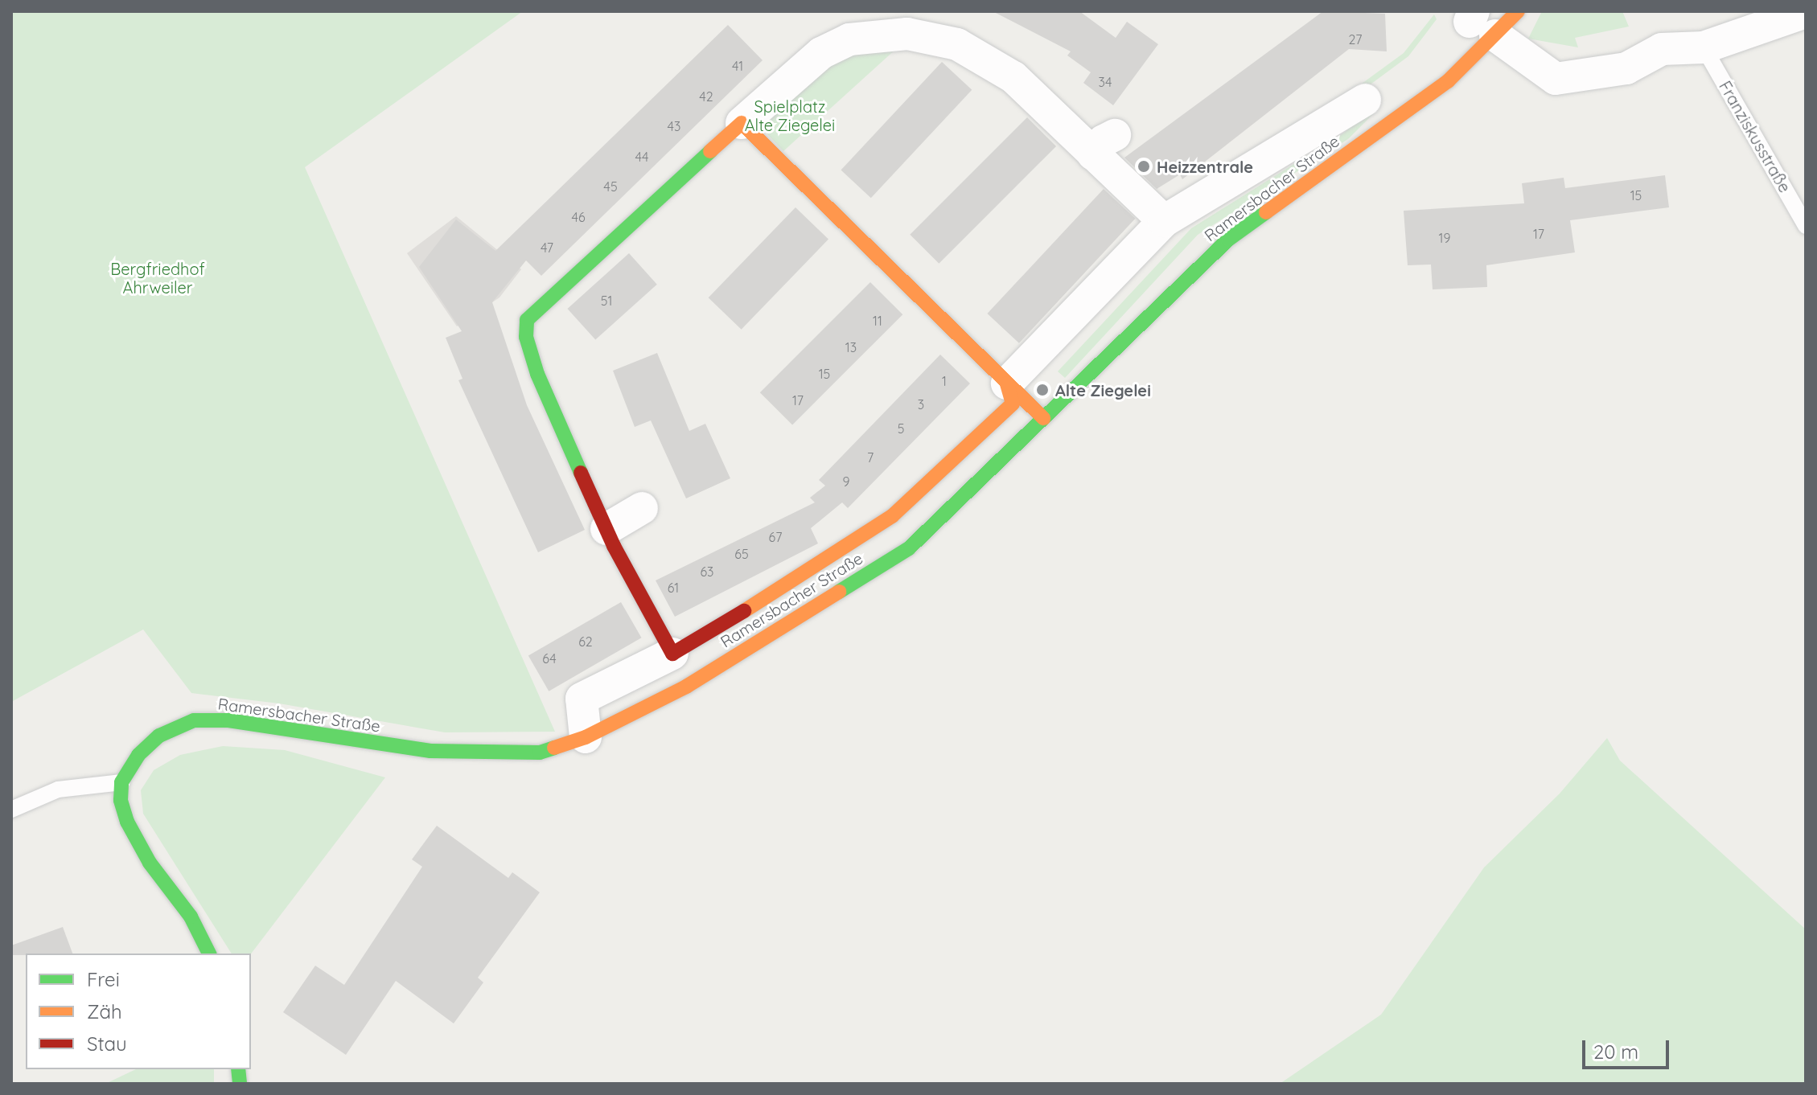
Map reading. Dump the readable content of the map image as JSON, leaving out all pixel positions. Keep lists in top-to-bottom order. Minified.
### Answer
{"streets":{"main road":["Ramersbacher Straße"],"lane":["Franziskusstraße"]},"parks":["Spielplatz Alte Ziegelei","Bergfriedhof Ahrweiler"],"places":["Heizzentrale","Alte Ziegelei"],"house_numbers":["27","41","34","42","43","44","45","15","46","17","19","47","51","11","13","15","1","17","3","5","7","9","67","65","63","61","62","64"],"legend":["Frei","Zäh","Stau"],"scale_bar":"20 m"}
